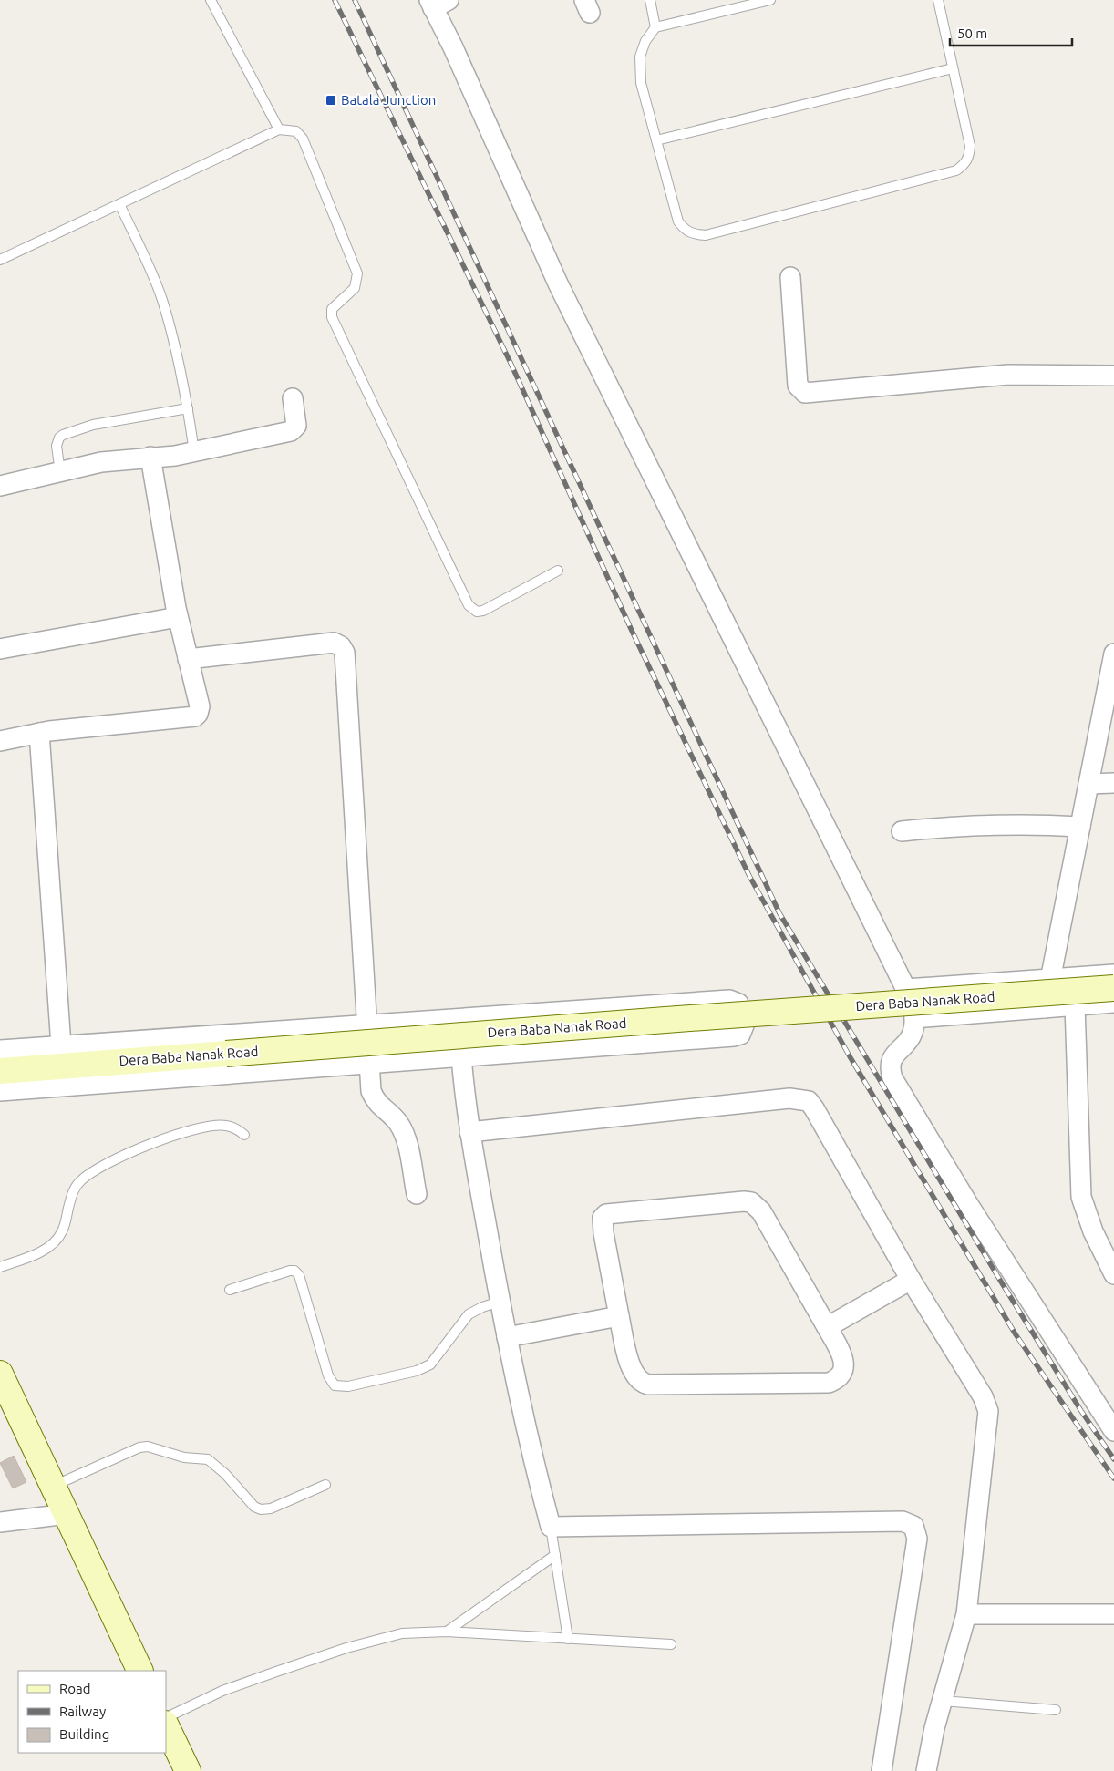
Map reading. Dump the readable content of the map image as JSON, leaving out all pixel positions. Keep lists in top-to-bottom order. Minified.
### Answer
{"streets":{"main road":["Dera Baba Nanak Road"]},"places":{"transit":["Batala Junction"]},"legend":["Road","Railway","Building"],"scale_bar":"50 m"}
